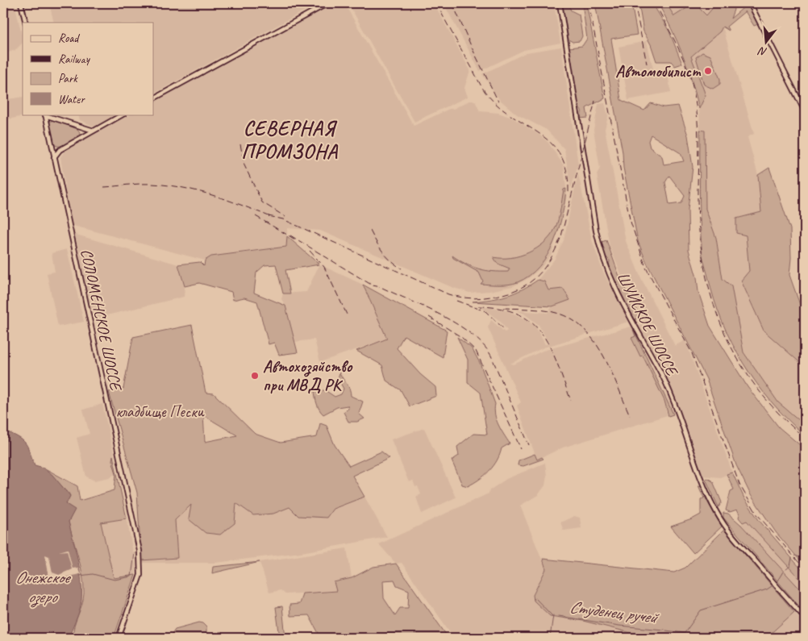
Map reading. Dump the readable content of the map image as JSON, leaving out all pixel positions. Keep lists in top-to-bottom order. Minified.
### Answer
{"streets":{"main road":["СОЛОМЕНСКОЕ ШОССЕ","ШУЙСКОЕ ШОССЕ"]},"districts":["СЕВЕРНАЯ ПРОМЗОНА"],"water":["Онежское озеро","Студенец ручей"],"parks":["кладбище Пески"],"places":["Автомобилист","Автохозяйство при МВД РК"],"legend":["Road","Railway","Park","Water"],"north":"bottom"}
